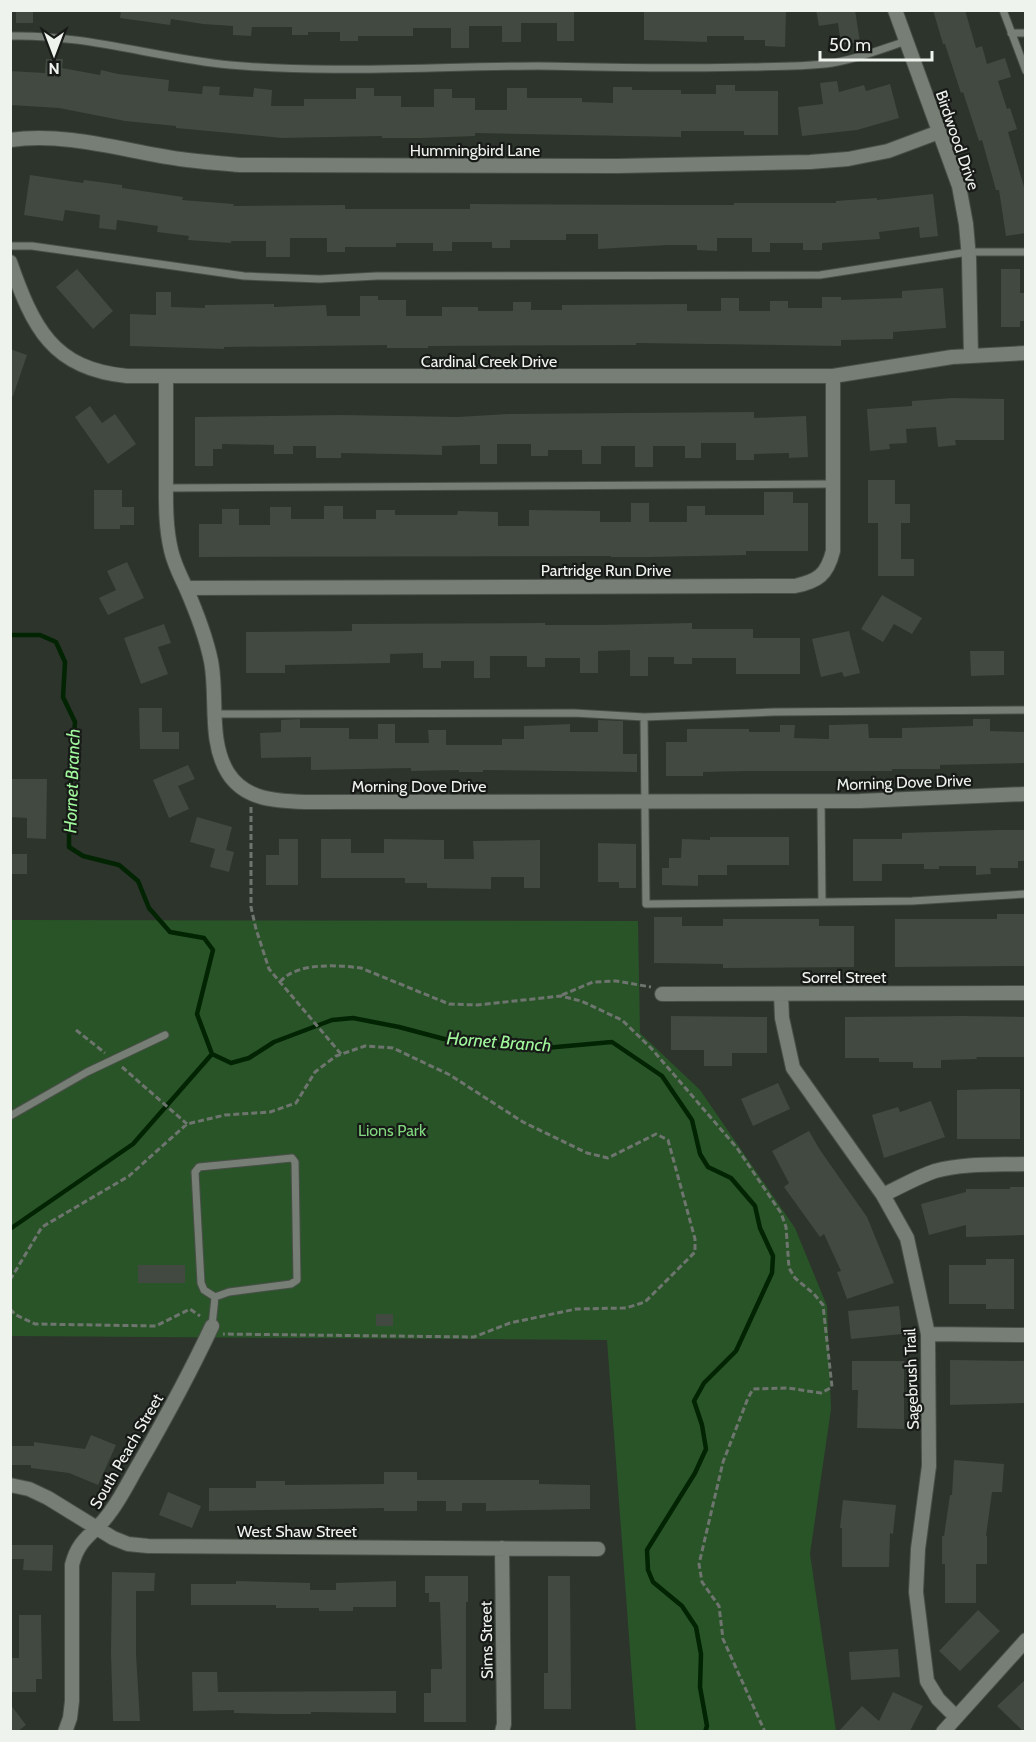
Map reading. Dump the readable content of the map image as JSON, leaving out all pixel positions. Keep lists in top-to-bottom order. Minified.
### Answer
{"streets":{"street":["Birdwood Drive","Hummingbird Lane","Cardinal Creek Drive","Partridge Run Drive","Morning Dove Drive","Sorrel Street","Sagebrush Trail","South Peach Street","West Shaw Street","Sims Street"]},"crossings":[["Birdwood Drive","Hummingbird Lane"],["Birdwood Drive","Cardinal Creek Drive"],["Cardinal Creek Drive","Partridge Run Drive"],["Cardinal Creek Drive","Morning Dove Drive"],["Partridge Run Drive","Morning Dove Drive"],["Sorrel Street","Sagebrush Trail"],["South Peach Street","West Shaw Street"],["West Shaw Street","Sims Street"]],"water":["Hornet Branch"],"parks":["Lions Park"],"scale_bar":"50 m","north":"bottom"}
